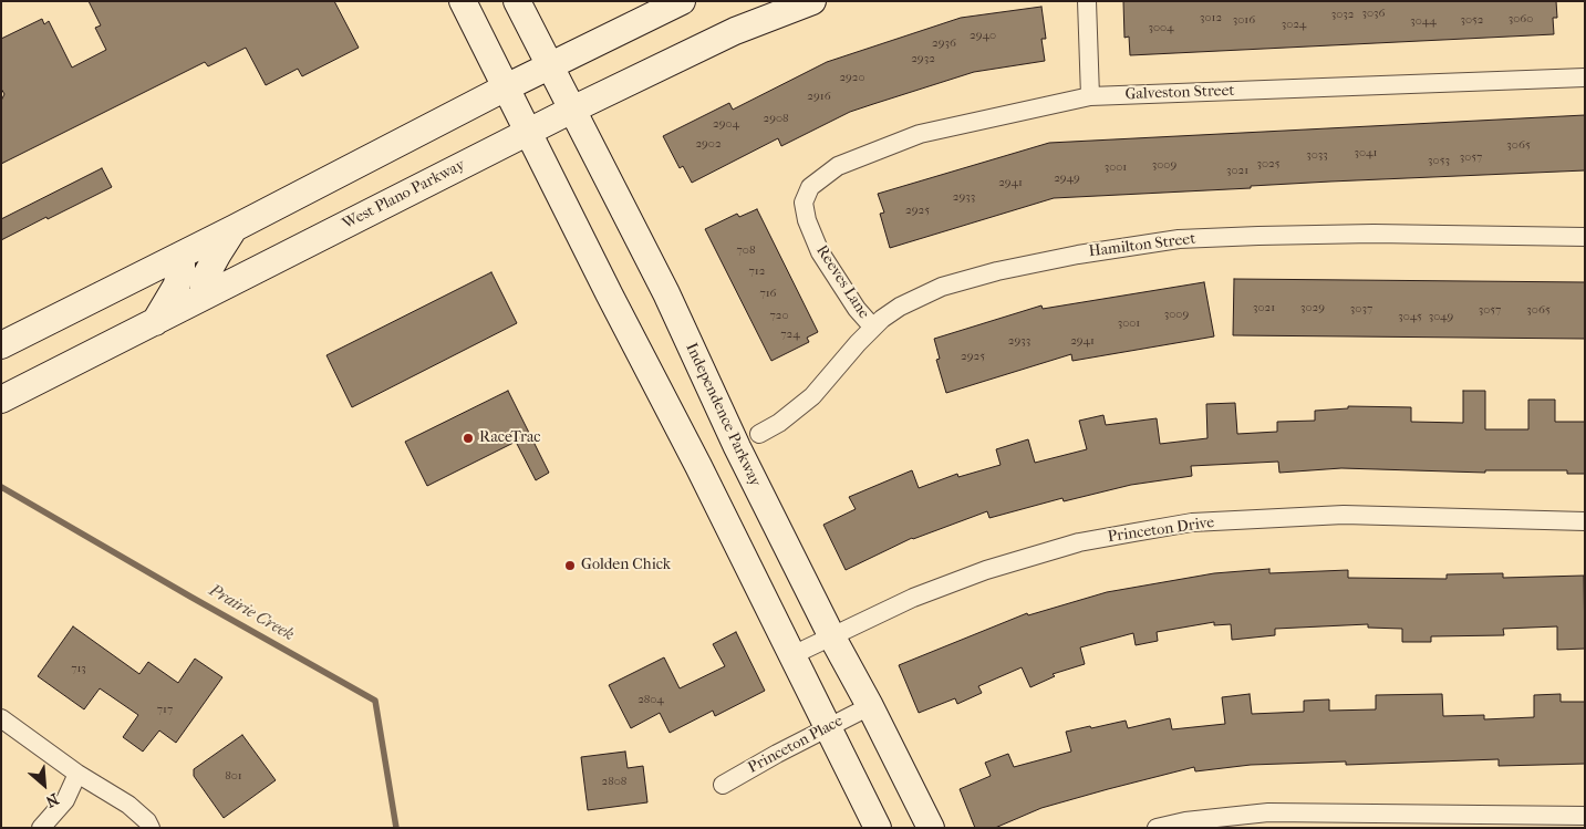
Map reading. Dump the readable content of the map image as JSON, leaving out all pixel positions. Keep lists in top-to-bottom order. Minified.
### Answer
{"streets":{"main road":["West Plano Parkway","Independence Parkway"],"street":["Galveston Street","Hamilton Street","Reeves Lane","Princeton Drive","Princeton Place"]},"crossings":[["Galveston Street","Reeves Lane"],["West Plano Parkway","Independence Parkway"],["Hamilton Street","Reeves Lane"],["Independence Parkway","Princeton Drive"],["Independence Parkway","Princeton Place"]],"water":["Prairie Creek"],"places":["RaceTrac","Golden Chick"],"house_numbers":["3036","3032","3012","3060","3016","3052","3044","3024","3004","2940","2936","2932","2920","2916","2908","2904","2902","3065","3041","3033","3057","3053","3025","3009","3001","3021","2949","2941","2933","2925","708","712","716","3021","3029","3037","3057","3065","3009","720","3045","3049","3001","724","2933","2941","2925","713","2804","717","801","2808"],"north":"bottom right"}
